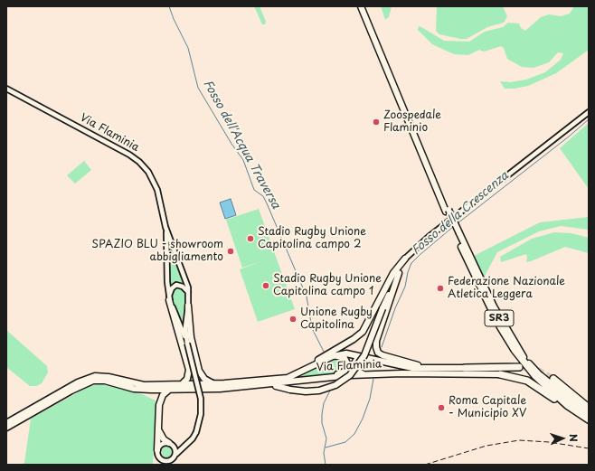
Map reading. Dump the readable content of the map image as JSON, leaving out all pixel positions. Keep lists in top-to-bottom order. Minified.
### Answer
{"streets":{"highway":["SR3"],"main road":["Via Flaminia"]},"water":["Fosso dell'Acqua Traversa","Fosso della Crescenza"],"places":["Zoospedale Flaminio","Stadio Rugby Unione Capitolina campo 2","SPAZIO BLU - showroom abbigliamento","Stadio Rugby Unione Capitolina campo 1","Federazione Nazionale Atletica Leggera","Unione Rugby Capitolina","Roma Capitale - Municipio XV"],"north":"right"}
